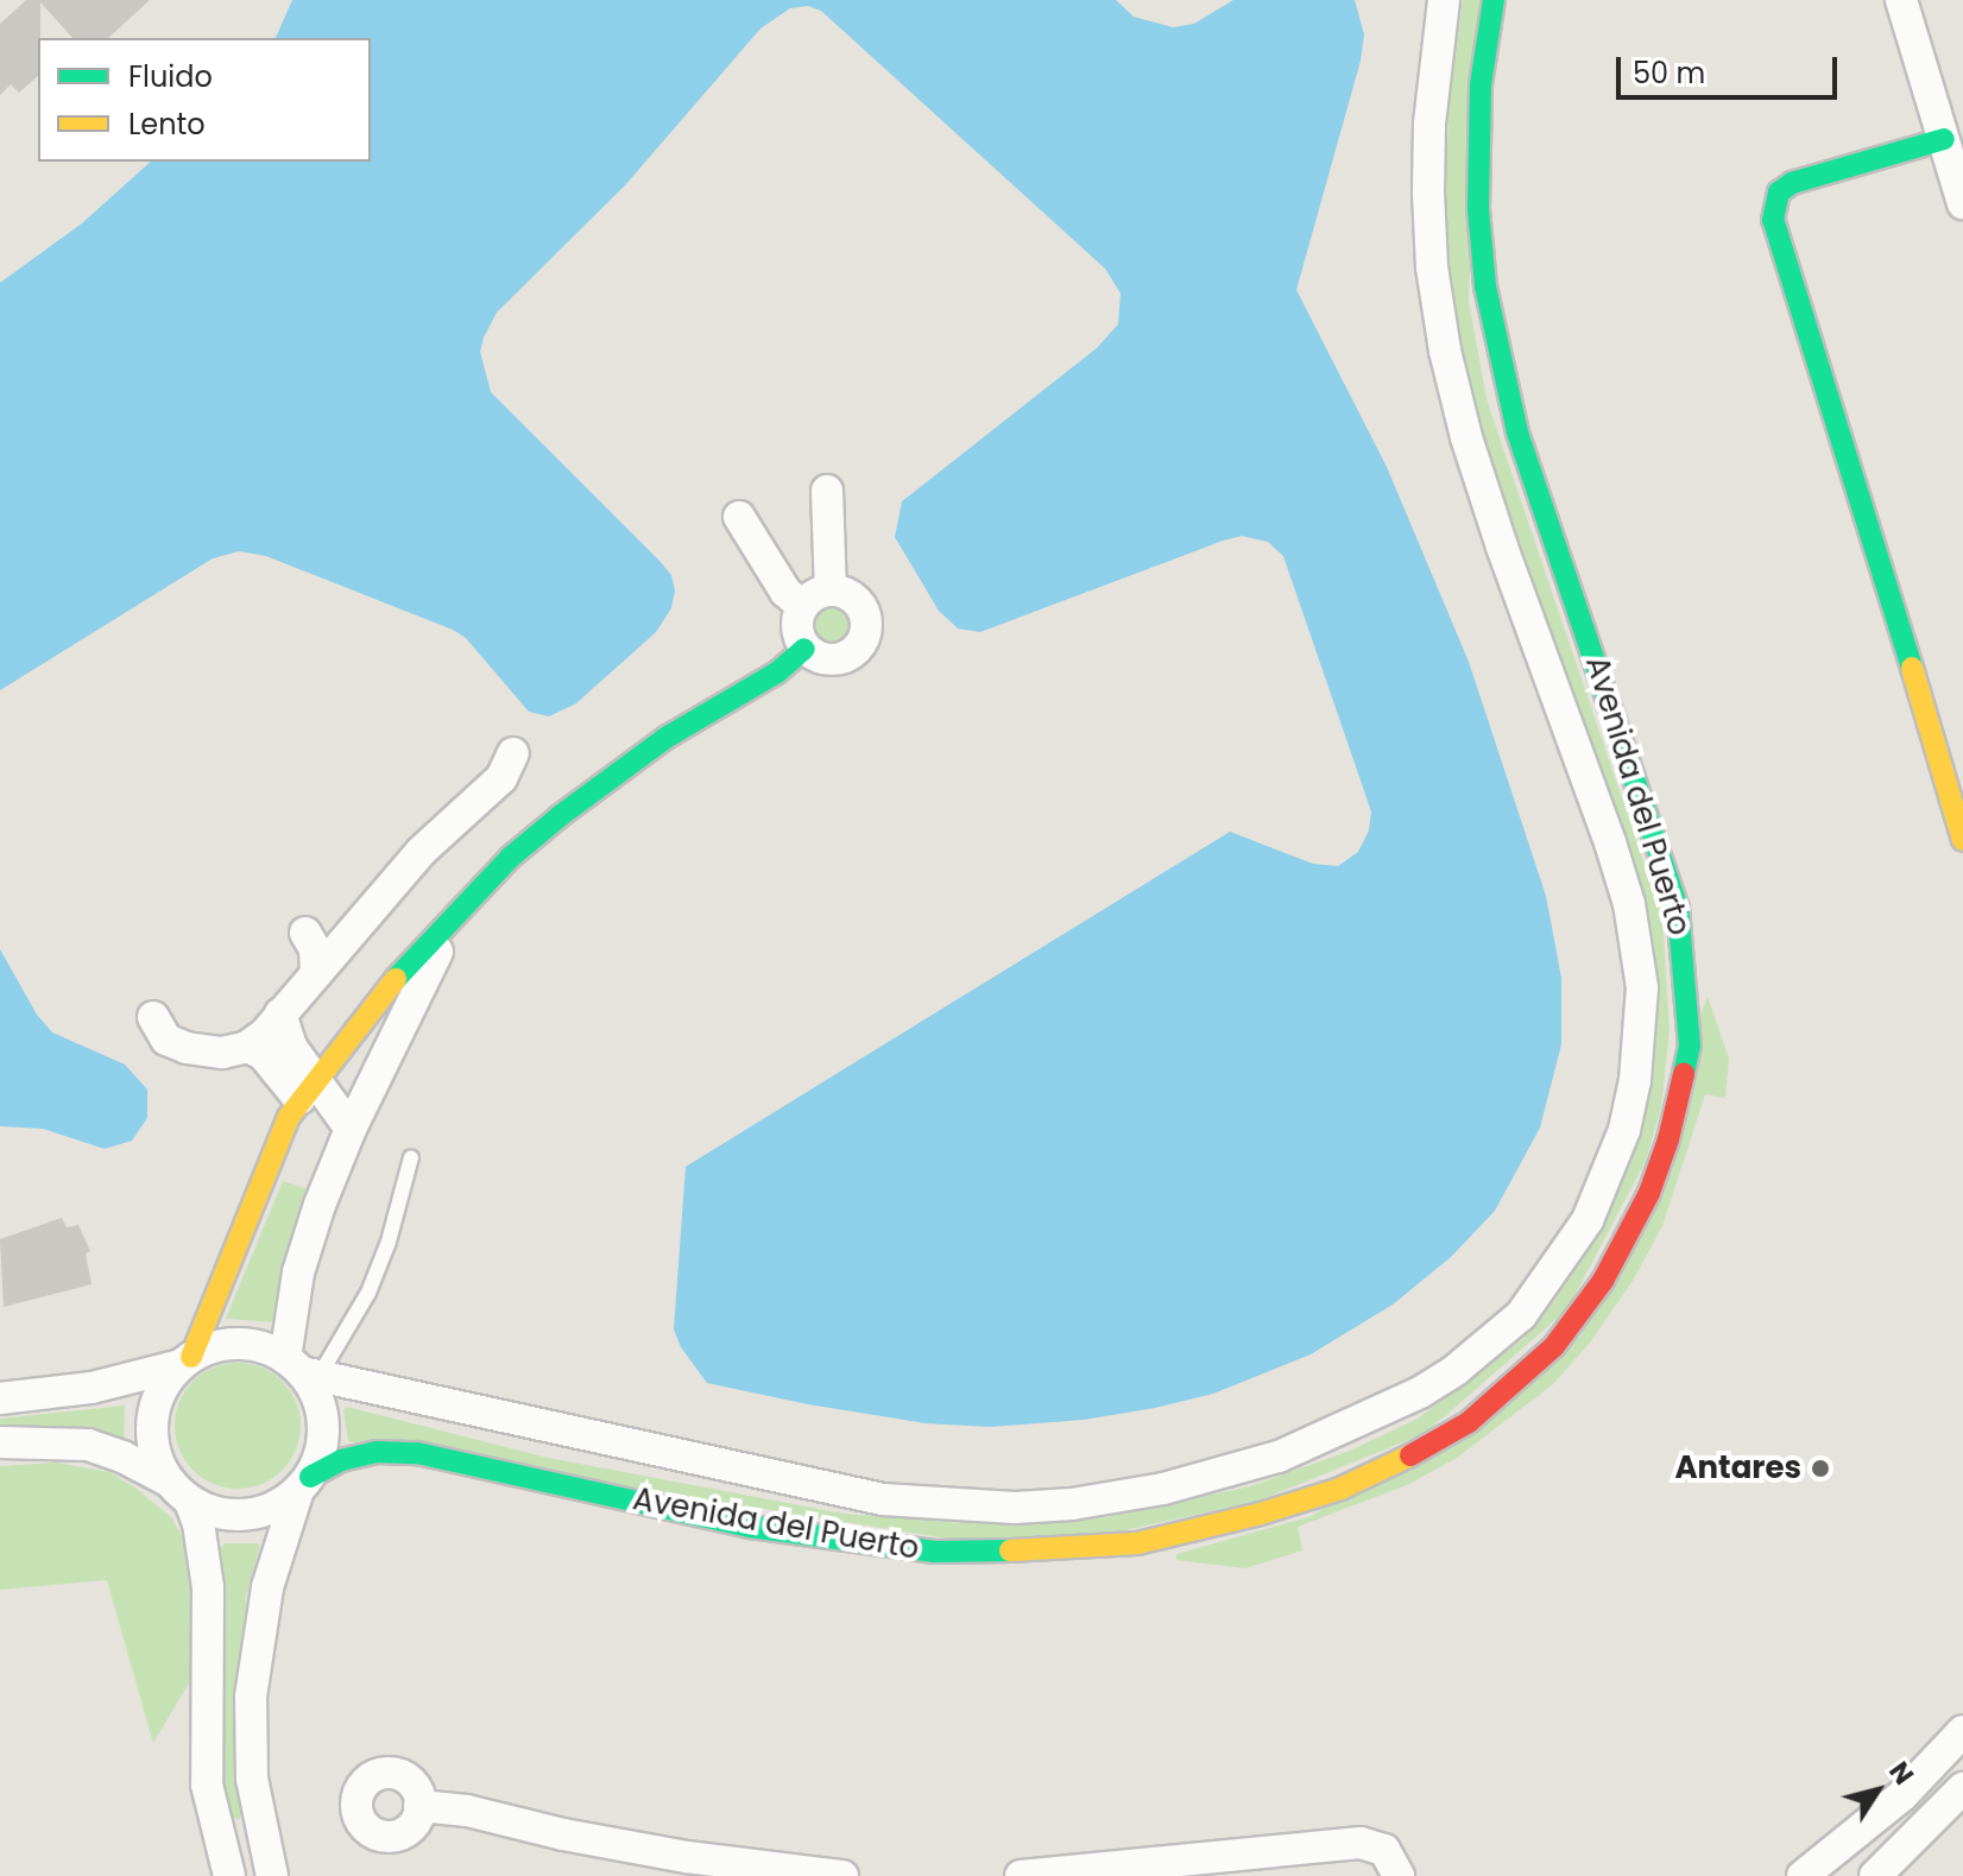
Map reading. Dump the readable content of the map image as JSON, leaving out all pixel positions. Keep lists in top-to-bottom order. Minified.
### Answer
{"streets":{"street":["Avenida del Puerto"]},"places":["Antares"],"legend":["Fluido","Lento"],"scale_bar":"50 m","north":"top right"}
